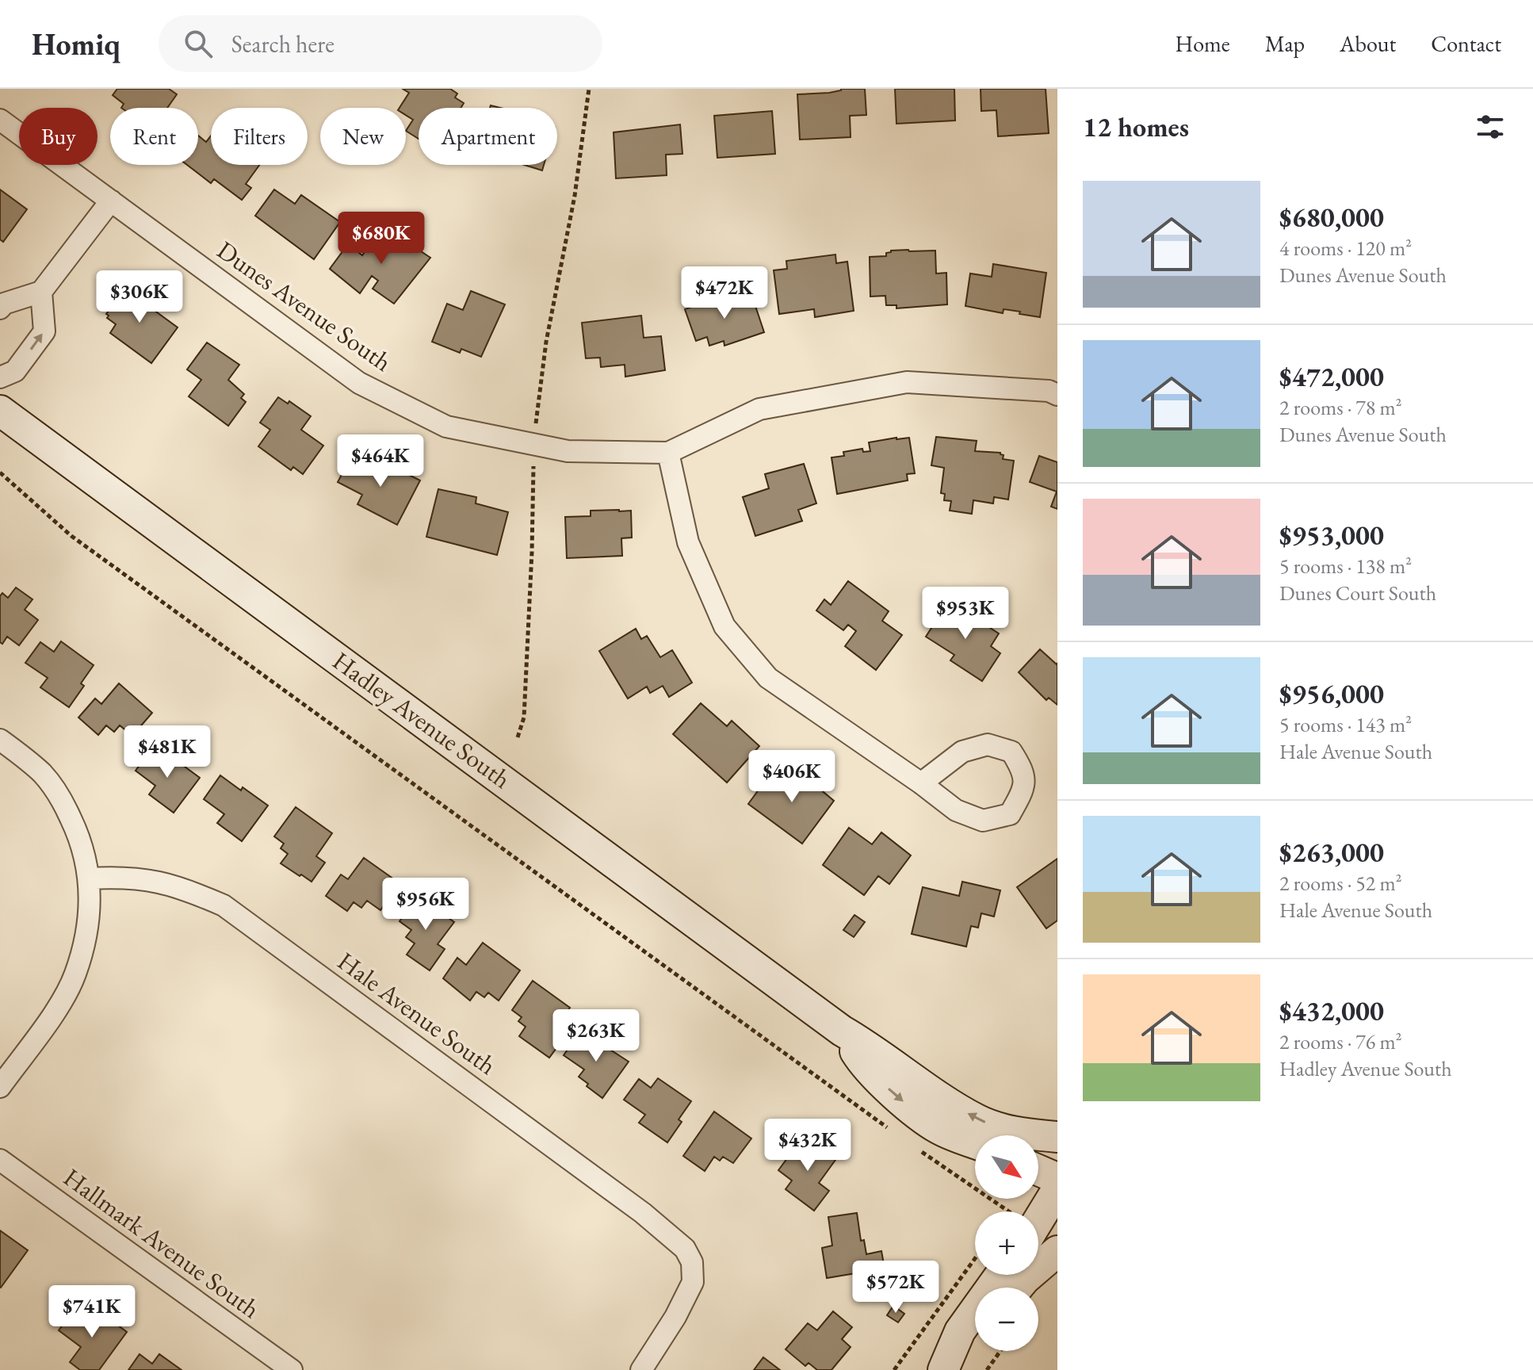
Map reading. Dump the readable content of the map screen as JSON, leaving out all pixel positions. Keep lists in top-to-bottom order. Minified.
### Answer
{"streets":{"street":["Dunes Avenue South","Hadley Avenue South","Hale Avenue South","Hallmark Avenue South"]},"north":"bottom right","page":{"header":"Homiq","search":"Search here","nav":["Home","Map","About","Contact"],"heading":"12 homes","chip":["Buy","Rent","Filters","New","Apartment"],"list":[{"name":"$680,000","note":"4 rooms · 120 m² · Dunes Avenue South"},{"name":"$472,000","note":"2 rooms · 78 m² · Dunes Avenue South"},{"name":"$953,000","note":"5 rooms · 138 m² · Dunes Court South"},{"name":"$956,000","note":"5 rooms · 143 m² · Hale Avenue South"},{"name":"$263,000","note":"2 rooms · 52 m² · Hale Avenue South"},{"name":"$432,000","note":"2 rooms · 76 m² · Hadley Avenue South"}],"price":["$680K","$472K","$306K","$464K","$953K","$481K","$406K","$956K","$263K","$432K","$572K","$741K"],"map_buttons":["+","−"]}}
